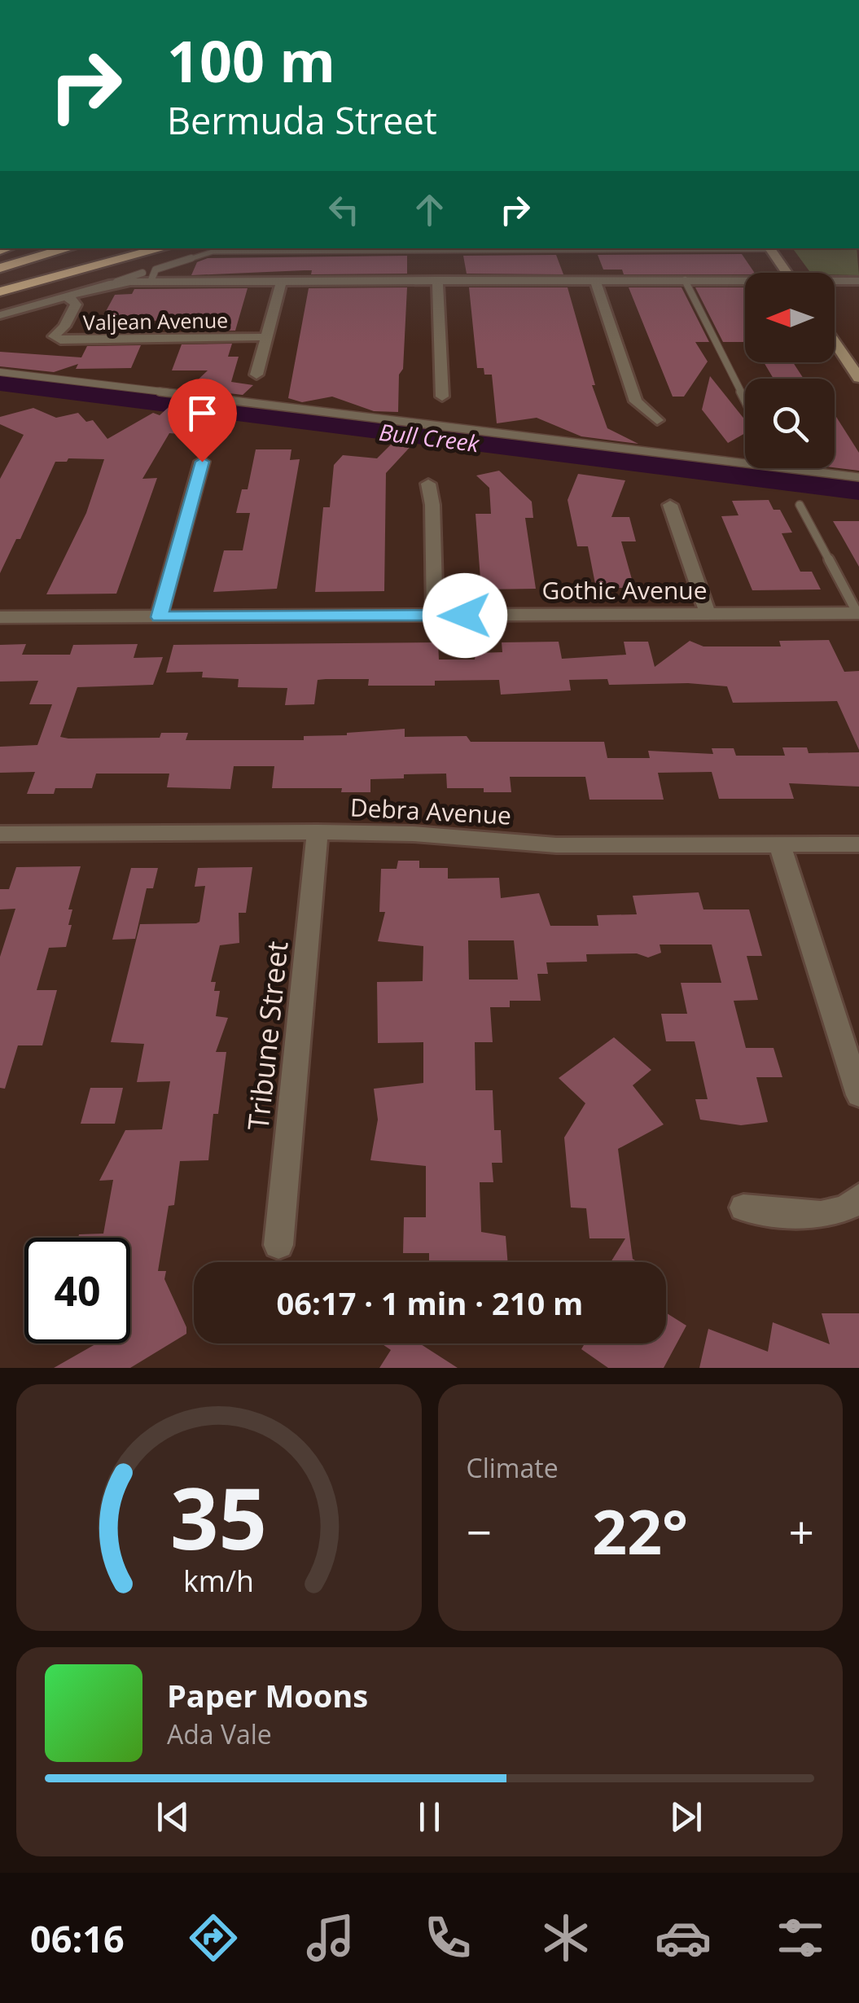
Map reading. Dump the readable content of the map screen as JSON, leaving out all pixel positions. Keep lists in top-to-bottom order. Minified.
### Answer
{"streets":{"street":["Valjean Avenue","Gothic Avenue","Debra Avenue","Tribune Street"]},"crossings":[["Debra Avenue","Tribune Street"]],"water":["Bull Creek"],"north":"left","page":{"turn":["100 m","Bermuda Street"],"limit":"40","trip":"06:17 · 1 min · 210 m","tile":"Climate","heat":["−","22°","+"],"song":["Paper Moons","Ada Vale"],"tabs":"06:16","gauge":["35","km/h"]}}
